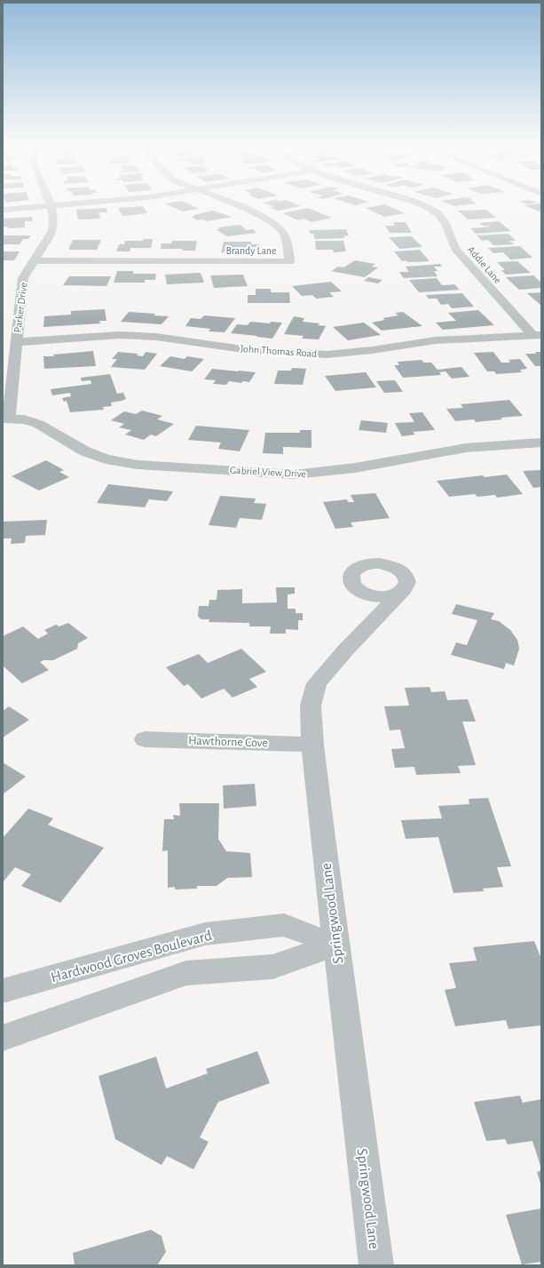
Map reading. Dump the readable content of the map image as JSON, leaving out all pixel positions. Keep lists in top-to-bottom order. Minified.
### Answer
{"streets":{"street":["Brandy Lane","Addie Lane","Parker Drive","John Thomas Road","Gabriel View Drive","Hawthorne Cove","Springwood Lane","Hardwood Groves Boulevard"]},"crossings":[["Brandy Lane","Parker Drive"],["Addie Lane","John Thomas Road"],["Parker Drive","John Thomas Road"],["Parker Drive","Gabriel View Drive"],["Hawthorne Cove","Springwood Lane"],["Springwood Lane","Hardwood Groves Boulevard"]]}
